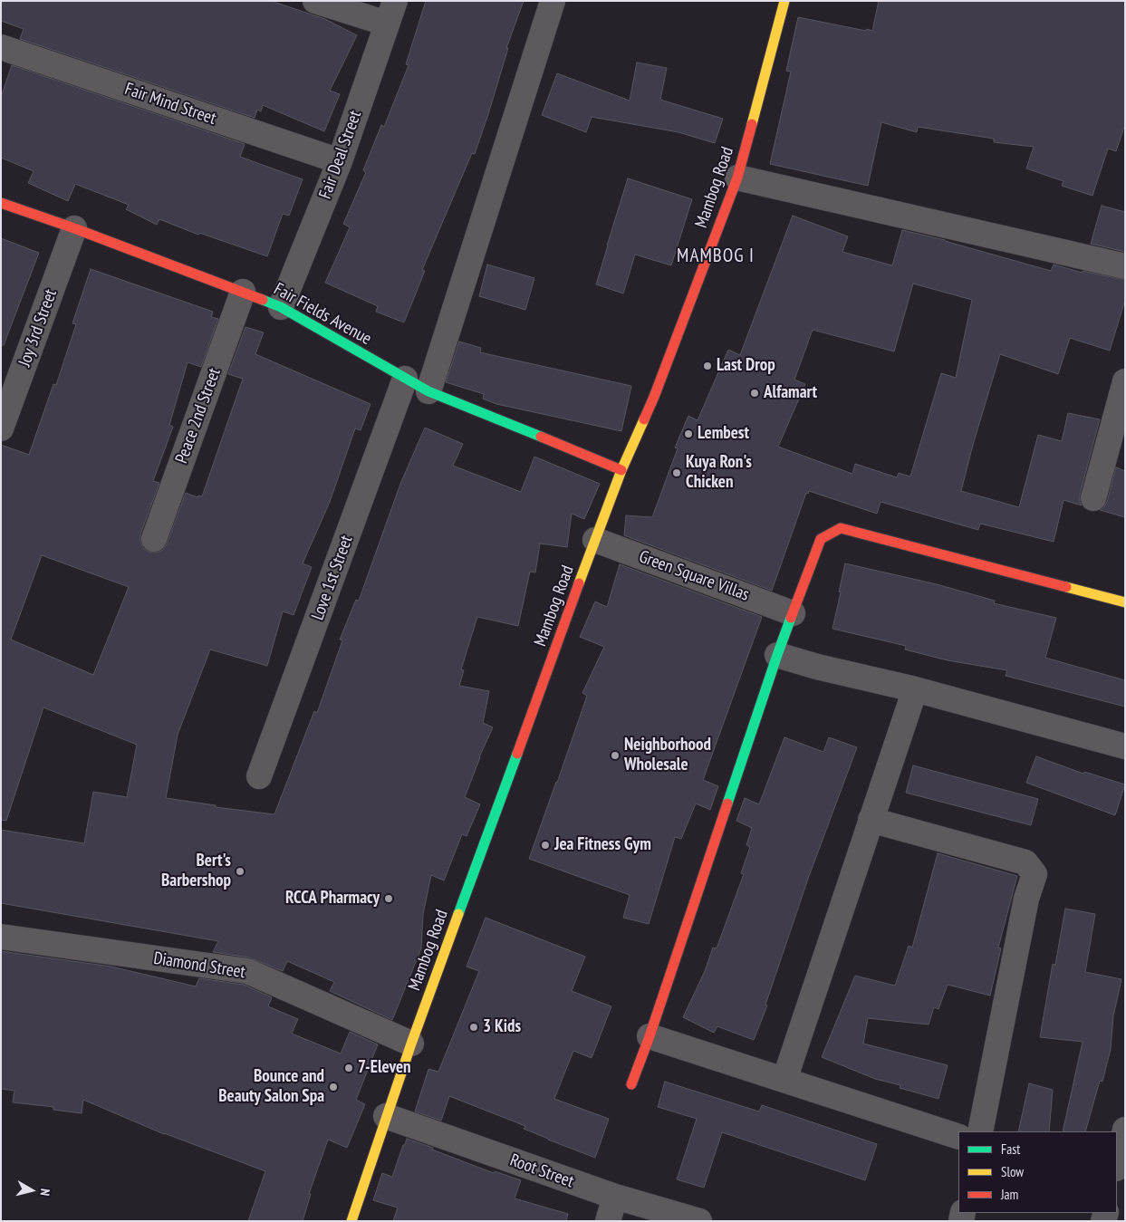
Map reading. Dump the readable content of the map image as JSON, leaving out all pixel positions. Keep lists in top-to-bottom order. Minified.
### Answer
{"streets":{"street":["Fair Mind Street","Fair Deal Street","Mambog Road","Fair Fields Avenue","Joy 3rd Street","Peace 2nd Street","Green Square Villas","Love 1st Street","Diamond Street","Root Street"]},"crossings":[["Fair Mind Street","Fair Deal Street"],["Fair Deal Street","Fair Fields Avenue"],["Mambog Road","Fair Fields Avenue"],["Mambog Road","Green Square Villas"],["Mambog Road","Diamond Street"],["Mambog Road","Root Street"],["Fair Fields Avenue","Joy 3rd Street"],["Fair Fields Avenue","Peace 2nd Street"],["Fair Fields Avenue","Love 1st Street"]],"districts":["MAMBOG I"],"places":["Last Drop","Alfamart","Lembest","Kuya Ron's Chicken","Neighborhood Wholesale","Jea Fitness Gym","Bert's Barbershop","RCCA Pharmacy","3 Kids","7-Eleven","Bounce and Beauty Salon Spa"],"legend":["Fast","Slow","Jam"],"north":"right"}
